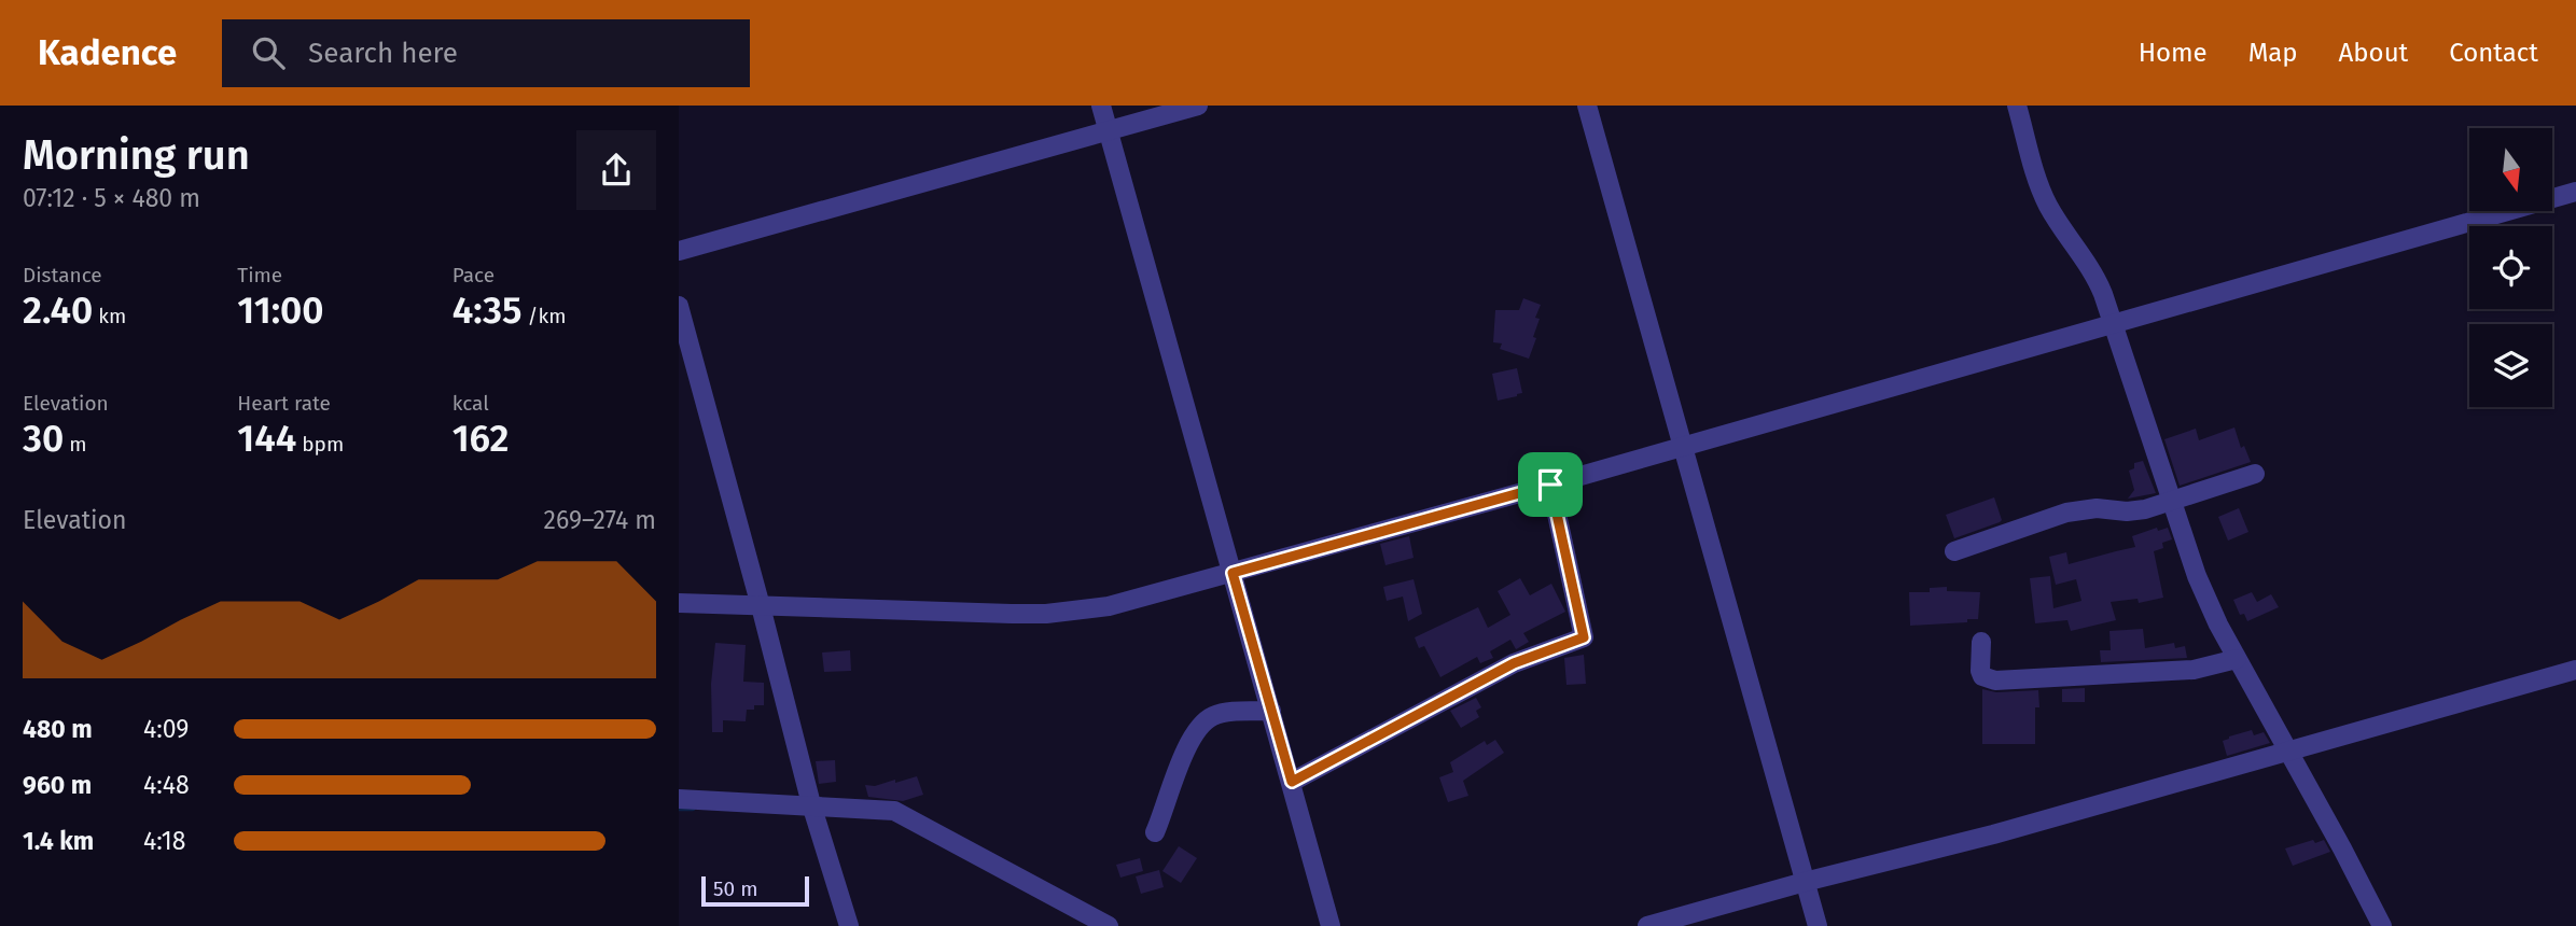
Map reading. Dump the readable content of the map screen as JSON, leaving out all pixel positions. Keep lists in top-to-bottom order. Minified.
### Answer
{"scale_bar":"50 m","north":"bottom","page":{"header":"Kadence","search":"Search here","nav":["Home","Map","About","Contact"],"heading":["Morning run","07:12 · 5 × 480 m"],"stats":[["Distance","2.40 km"],["Time","11:00"],["Pace","4:35 /km"],["Elevation","30 m"],["Heart rate","144 bpm"],["kcal","162"]],"chart":["Elevation","269–274 m"],"list":[{"name":"480 m","note":"4:09"},{"name":"960 m","note":"4:48"},{"name":"1.4 km","note":"4:18"}],"scale":"50 m"}}
